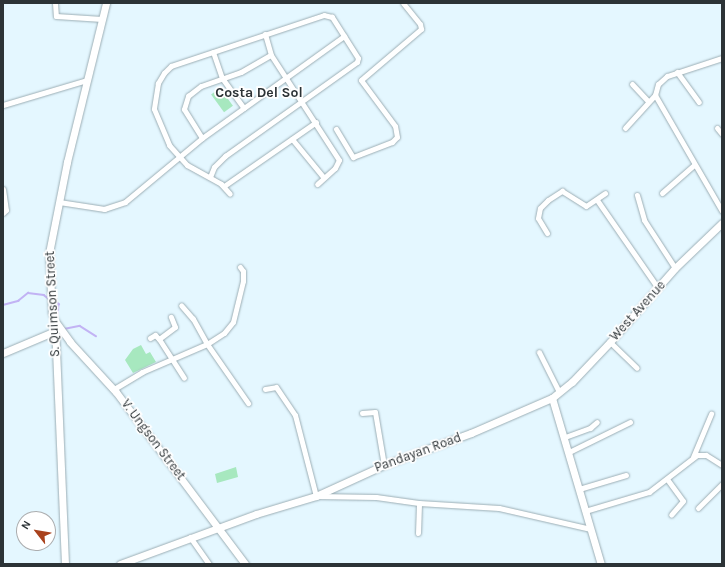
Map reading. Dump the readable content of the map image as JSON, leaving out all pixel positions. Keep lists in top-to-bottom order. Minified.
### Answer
{"streets":{"street":["S. Quimson Street","West Avenue","V. Ungson Street","Pandayan Road"]},"crossings":[["S. Quimson Street","V. Ungson Street"],["West Avenue","Pandayan Road"],["V. Ungson Street","Pandayan Road"]],"districts":["Costa Del Sol"],"north":"top left"}
